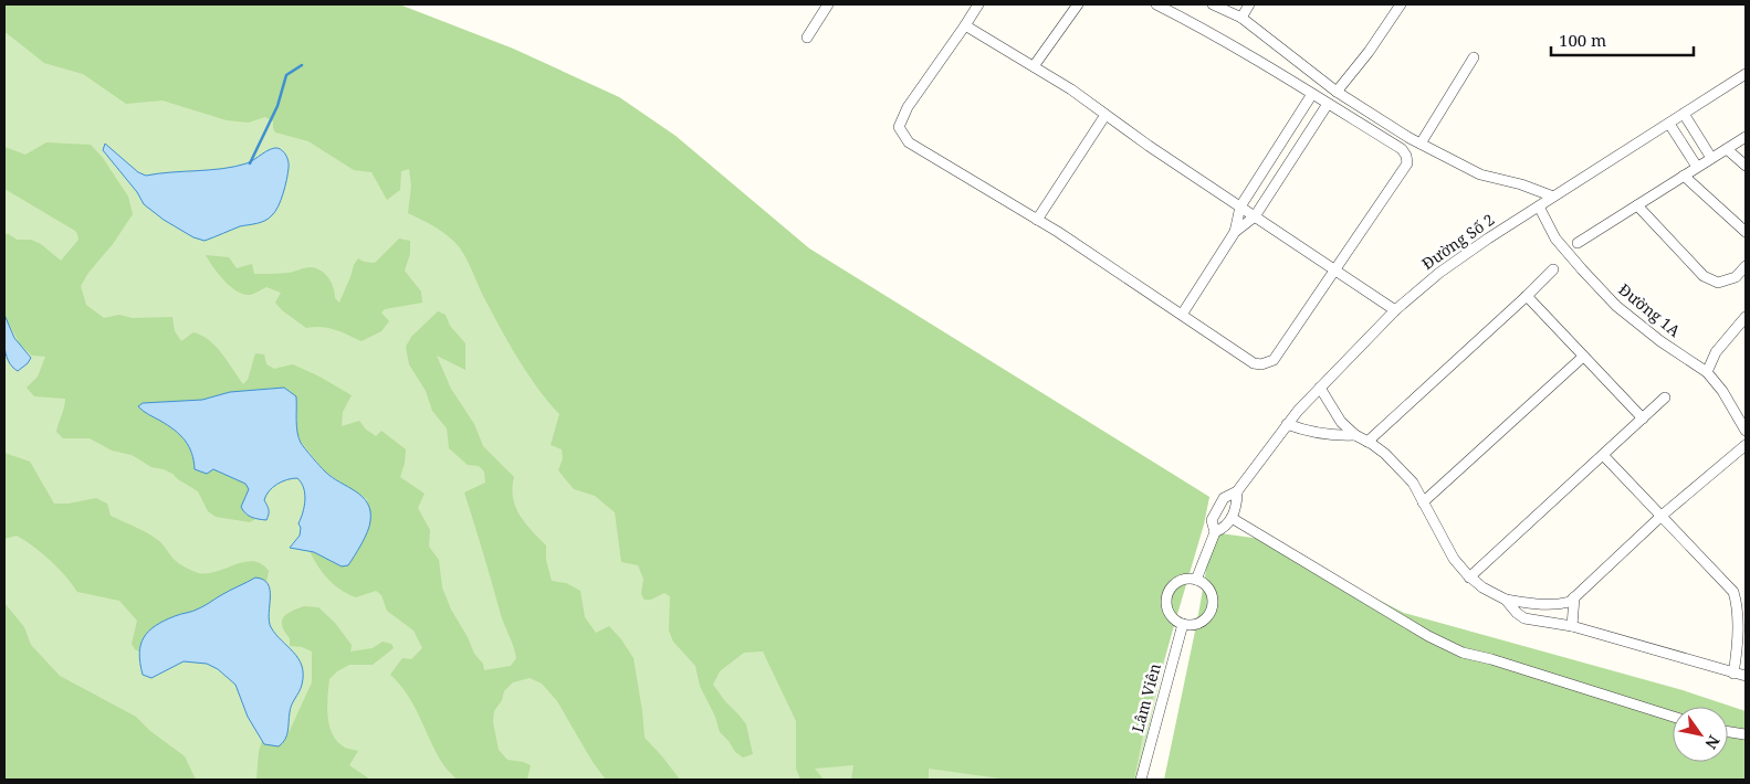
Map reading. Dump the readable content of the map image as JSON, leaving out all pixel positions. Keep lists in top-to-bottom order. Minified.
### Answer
{"streets":{"street":["Đường Số 2","Đường 1A","Lâm Viên"]},"crossings":[["Đường Số 2","Đường 1A"]],"scale_bar":"100 m","north":"bottom right"}
